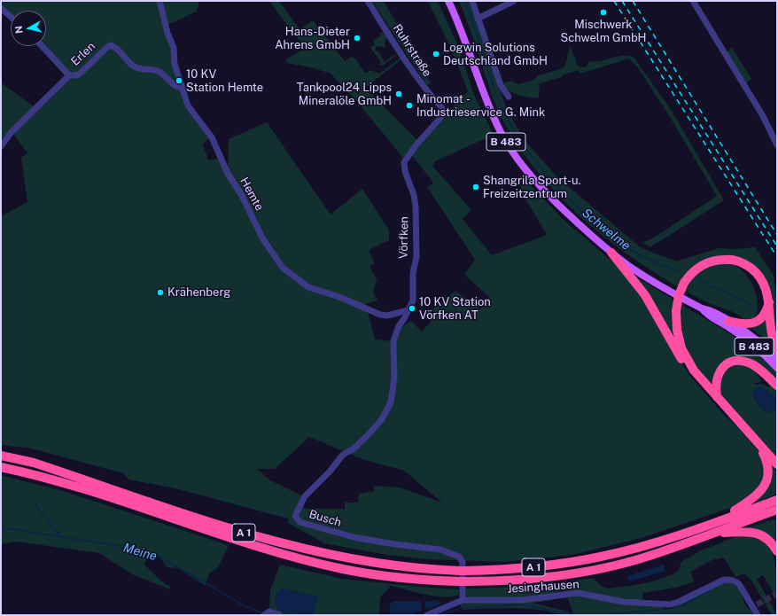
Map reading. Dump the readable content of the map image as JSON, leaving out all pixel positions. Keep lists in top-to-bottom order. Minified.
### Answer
{"streets":{"highway":["A 1"],"main road":["B 483"],"street":["Ruhrstraße","Erlen","Hemte","Vörfken","Busch","Jesinghausen"]},"crossings":[["Ruhrstraße","Vörfken"],["Erlen","Hemte"],["Hemte","Vörfken"],["Vörfken","Busch"],["Busch","Jesinghausen"]],"water":["Schwelme","Meine"],"places":["Mischwerk Schwelm GmbH","Hans-Dieter Ahrens GmbH","Logwin Solutions Deutschland GmbH","10 KV Station Hemte","Tankpool24 Lipps Mineralöle GmbH","Minomat - Industrieservice G. Mink","Shangrila Sport-u. Freizeitzentrum","Krähenberg","10 KV Station Vörfken AT"],"north":"left"}
